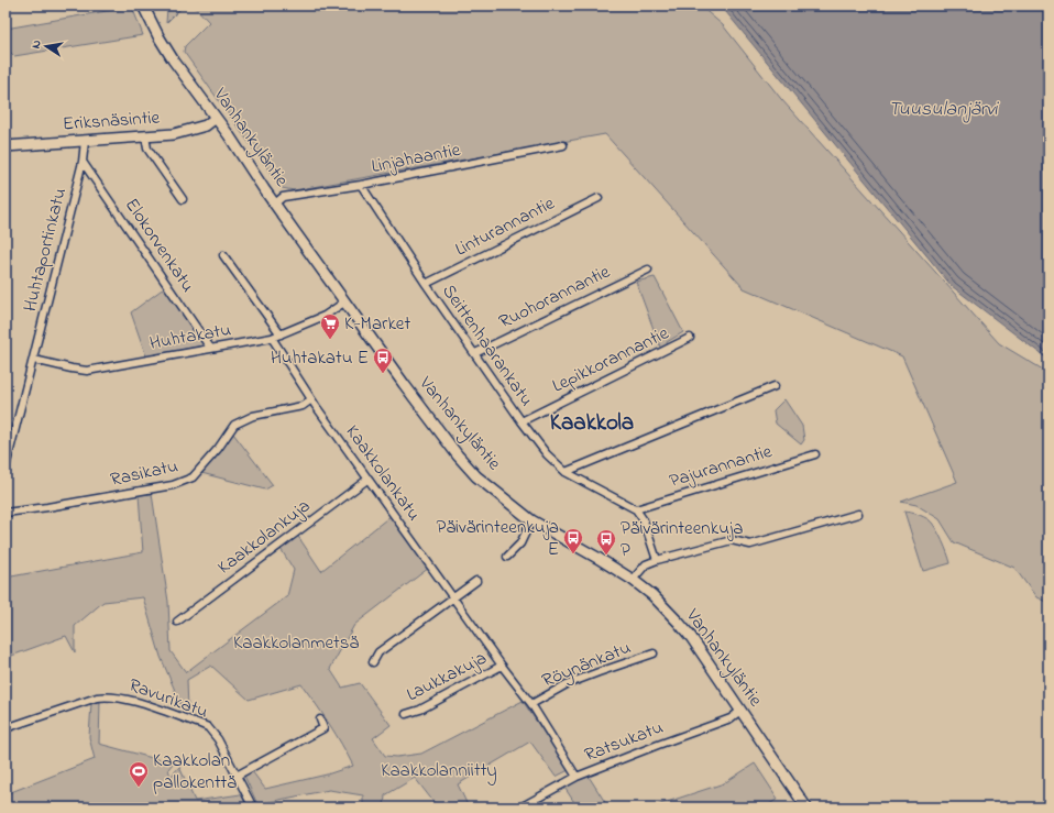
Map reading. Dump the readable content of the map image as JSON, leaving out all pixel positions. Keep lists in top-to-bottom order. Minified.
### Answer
{"streets":{"street":["Eriksnäsintie","Vanhankyläntie","Linjahaantie","Linturannantie","Elokorvenkatu","Huhtaportinkatu","Ruohorannantie","Huhtakatu","Seittenhaarankatu","Lepikkorannantie","Pajurannantie","Rasikatu","Kaakkolankatu","Kaakkolankuja","Röynänkatu","Laukkakuja","Ravurikatu","Ratsukatu"]},"crossings":[["Eriksnäsintie","Vanhankyläntie"],["Eriksnäsintie","Huhtaportinkatu"],["Vanhankyläntie","Linjahaantie"],["Vanhankyläntie","Huhtakatu"],["Vanhankyläntie","Ratsukatu"],["Linjahaantie","Seittenhaarankatu"],["Linturannantie","Seittenhaarankatu"],["Elokorvenkatu","Huhtaportinkatu"],["Elokorvenkatu","Huhtakatu"],["Huhtaportinkatu","Huhtakatu"],["Ruohorannantie","Seittenhaarankatu"],["Huhtakatu","Kaakkolankatu"],["Seittenhaarankatu","Lepikkorannantie"],["Seittenhaarankatu","Pajurannantie"],["Rasikatu","Kaakkolankatu"],["Kaakkolankatu","Kaakkolankuja"],["Kaakkolankatu","Röynänkatu"],["Kaakkolankatu","Laukkakuja"],["Kaakkolankatu","Ratsukatu"]],"districts":["Kaakkola"],"water":["Tuusulanjärvi"],"parks":["Kaakkolanmetsä","Kaakkolanniitty"],"places":{"supermarket":["K-Market"],"bus stop":["Huhtakatu E","Päivärinteenkuja E","Päivärinteenkuja P"],"sports":["Kaakkolan pallokenttä"]},"north":"left"}
